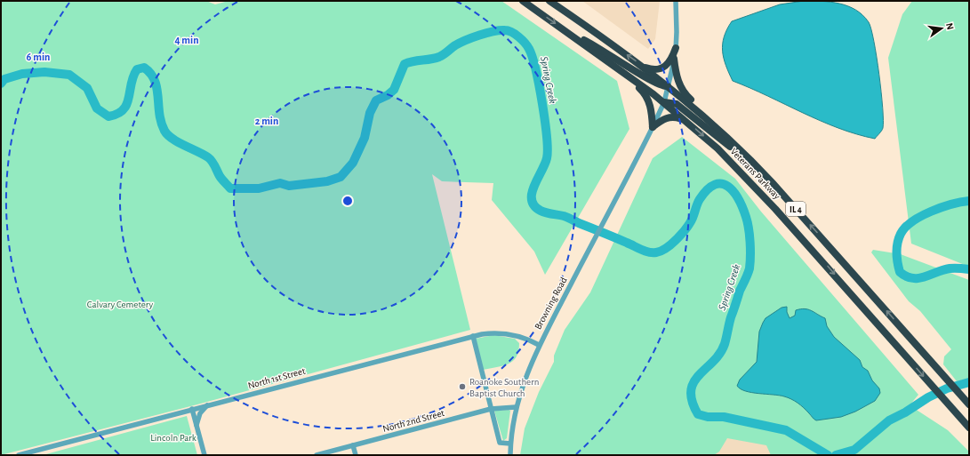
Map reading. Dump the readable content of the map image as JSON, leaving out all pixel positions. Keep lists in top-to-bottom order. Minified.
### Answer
{"streets":{"highway":["Veterans Parkway","IL 4"],"street":["Browning Road","North 1st Street","North 2nd Street"]},"crossings":[["Veterans Parkway","Browning Road"],["Browning Road","North 1st Street"],["Browning Road","North 2nd Street"]],"water":["Spring Creek"],"parks":["Calvary Cemetery","Lincoln Park"],"places":["Roanoke Southern Baptist Church"],"north":"right","rings":["4 min","6 min","2 min"]}
